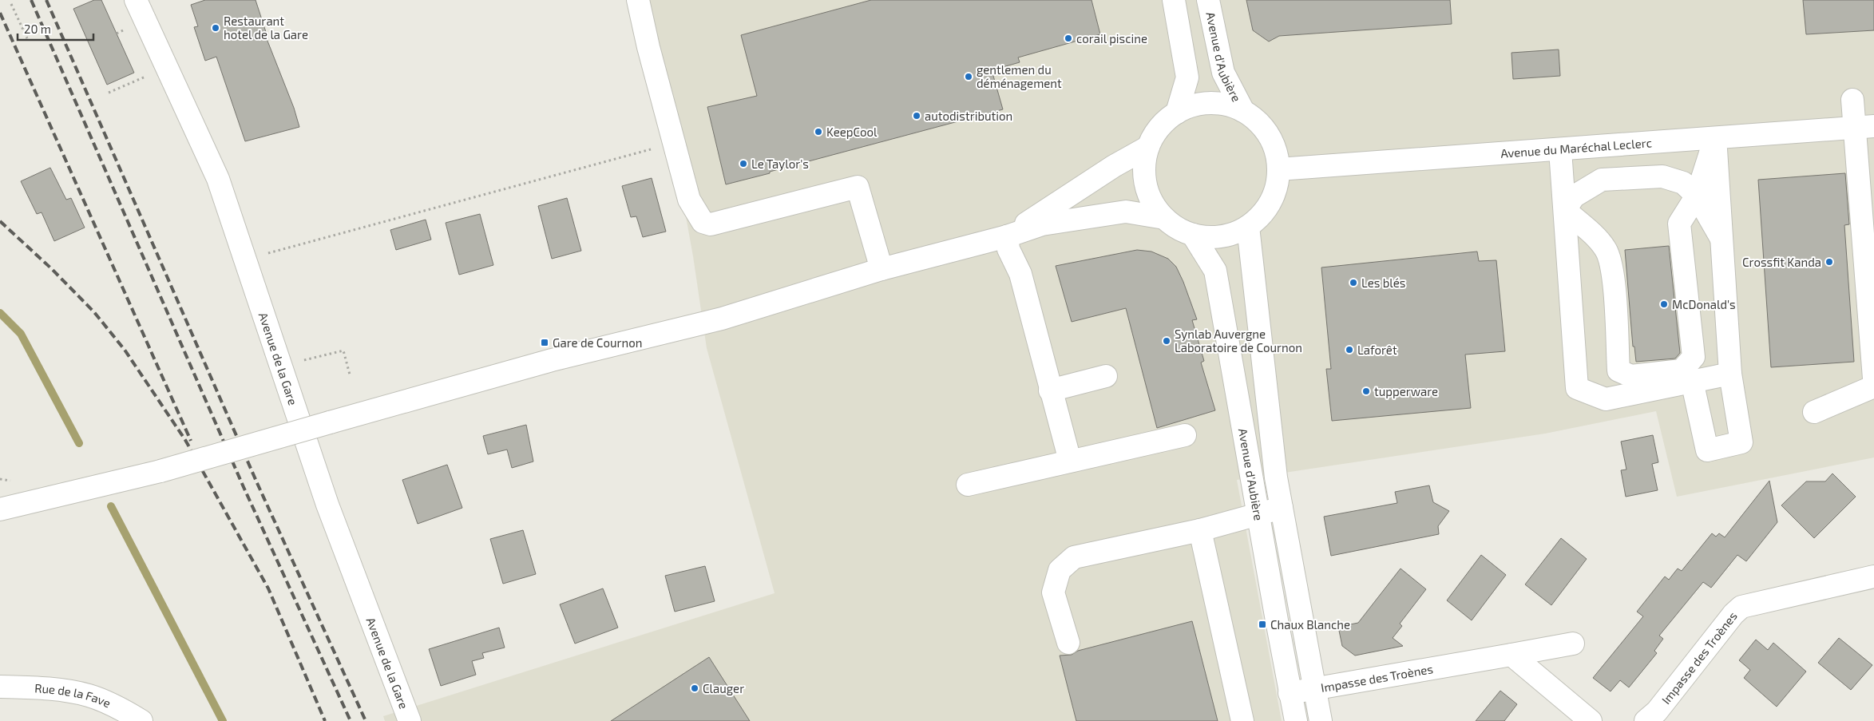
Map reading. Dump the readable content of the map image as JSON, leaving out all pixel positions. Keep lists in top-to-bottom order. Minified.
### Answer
{"streets":{"main road":["Avenue d'Aubière","Avenue du Maréchal Leclerc","Avenue de la Gare","Impasse des Troènes","Rue de la Fave"]},"crossings":[["Avenue d'Aubière","Avenue du Maréchal Leclerc"],["Avenue d'Aubière","Impasse des Troènes"]],"places":{"other":["Restaurant hotel de la Gare","corail piscine","gentlemen du déménagement","autodistribution","KeepCool","Le Taylor's","Crossfit Kanda","Les blés","McDonald's","Synlab Auvergne Laboratoire de Cournon","Laforêt","tupperware","Clauger"],"transit":["Gare de Cournon","Chaux Blanche"]},"scale_bar":"20 m"}
